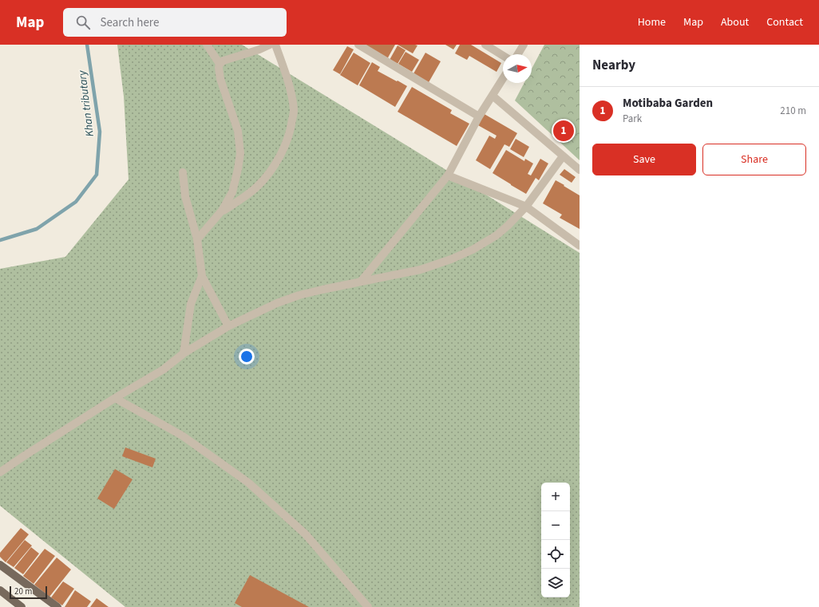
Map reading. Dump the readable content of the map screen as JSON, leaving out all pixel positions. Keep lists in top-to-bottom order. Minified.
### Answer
{"water":["Khan tributary"],"scale_bar":"20 m","north":"right","page":{"header":"Map","search":"Search here","nav":["Home","Map","About","Contact"],"heading":"Nearby","list":[{"mark":"1","name":"Motibaba Garden","note":"Park","value":"210 m"}],"pins":"1","buttons":["Save","Share"],"map_buttons":["+","−"],"scale":"20 m"}}
